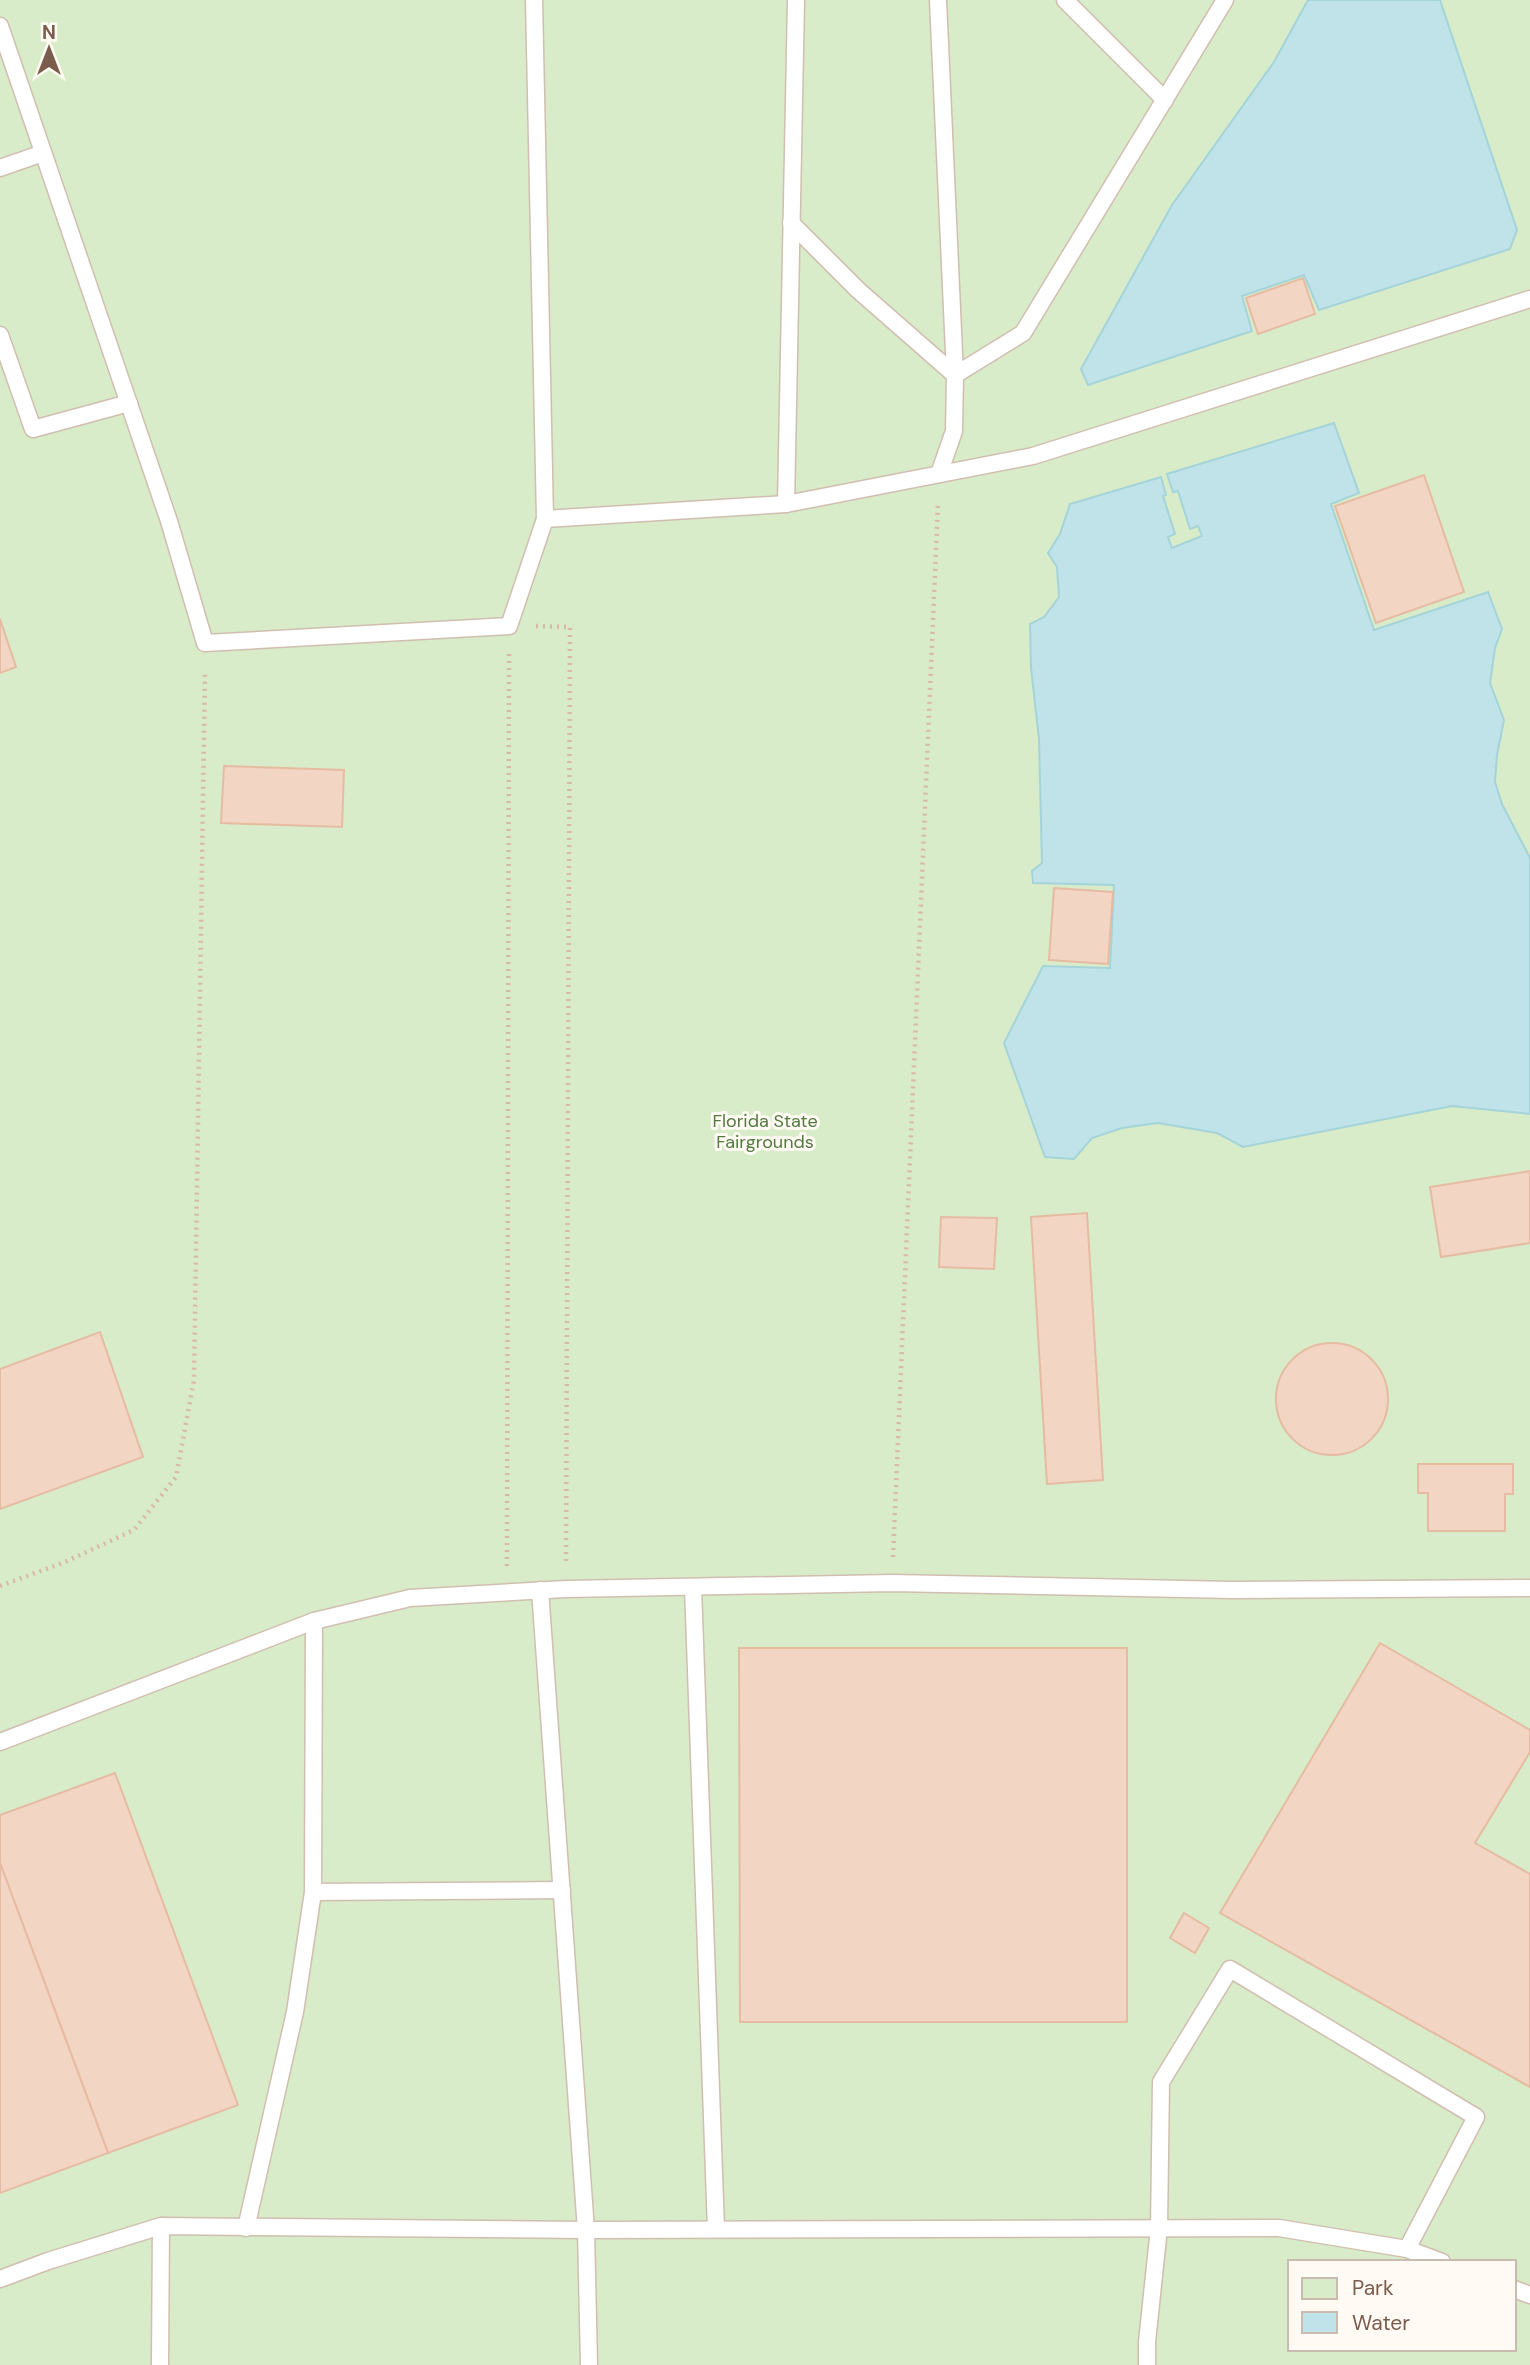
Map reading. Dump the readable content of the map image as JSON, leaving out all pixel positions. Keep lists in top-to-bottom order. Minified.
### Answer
{"parks":["Florida State Fairgrounds"],"legend":["Park","Water"],"north":"top"}
